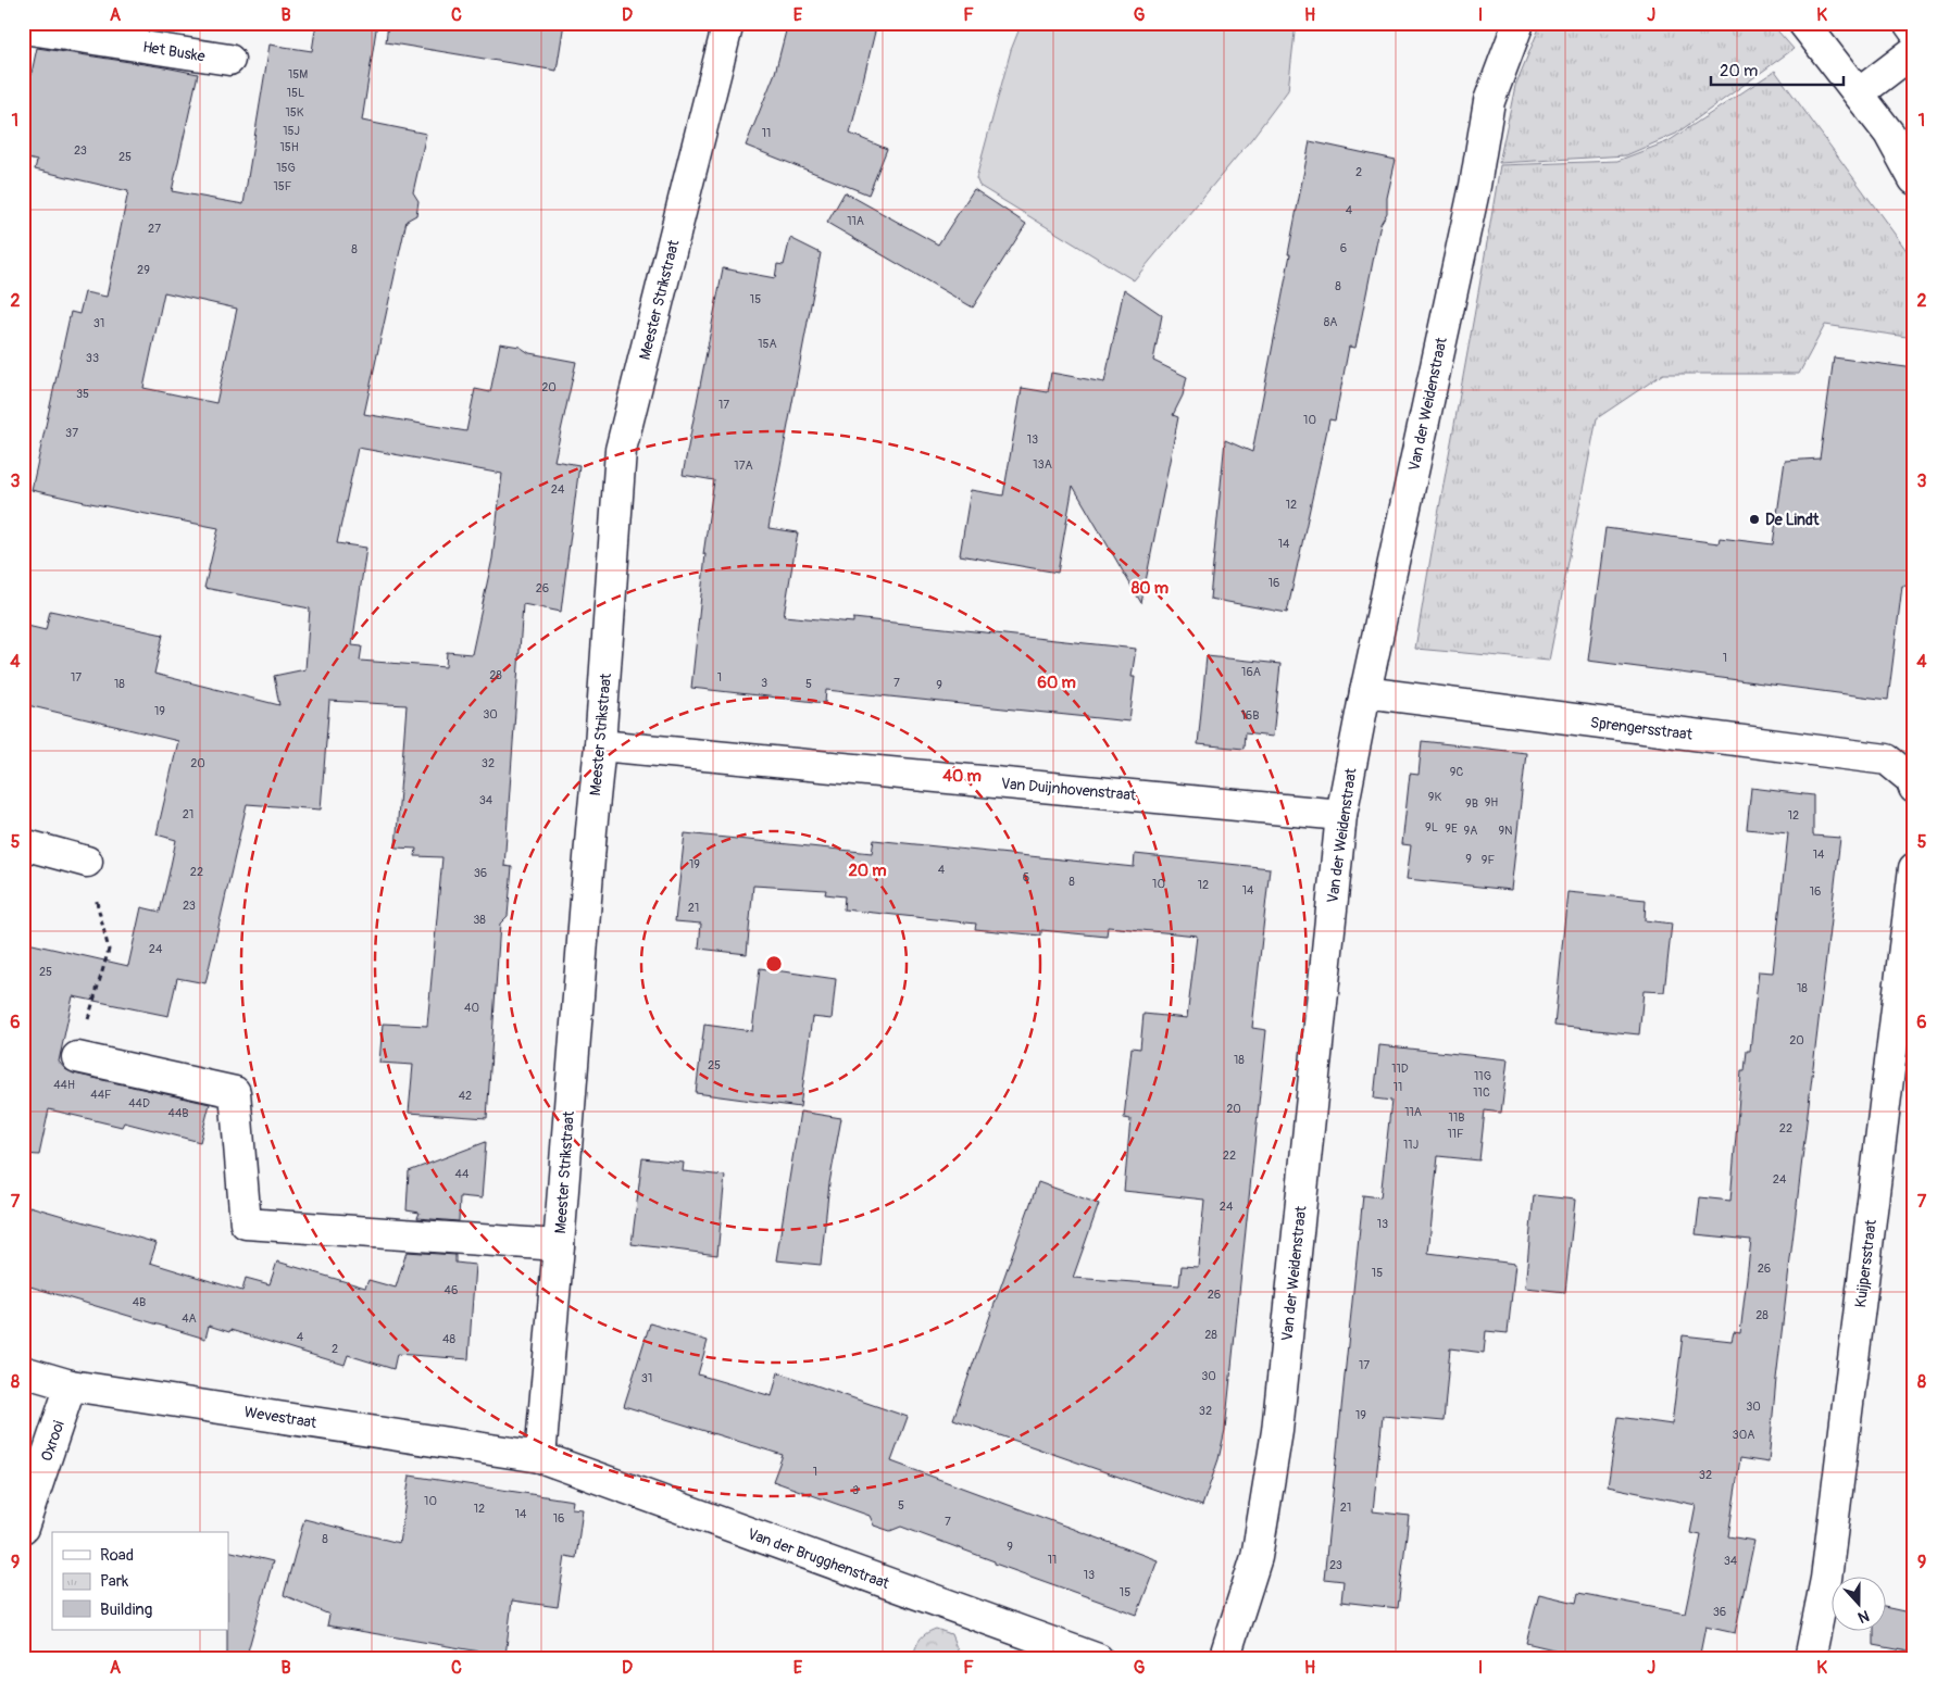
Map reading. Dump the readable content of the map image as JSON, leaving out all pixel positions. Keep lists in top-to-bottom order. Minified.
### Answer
{"streets":{"street":["Het Buske","Meester Strikstraat","Van der Weidenstraat","Sprengersstraat","Van Duijnhovenstraat","Kuijpersstraat","Wevestraat","Oxrooi","Van der Brugghenstraat"]},"crossings":[["Meester Strikstraat","Van Duijnhovenstraat"],["Meester Strikstraat","Wevestraat"],["Meester Strikstraat","Van der Brugghenstraat"],["Van der Weidenstraat","Sprengersstraat"],["Van der Weidenstraat","Van Duijnhovenstraat"],["Wevestraat","Oxrooi"],["Wevestraat","Van der Brugghenstraat"]],"places":["De Lindt"],"house_numbers":["15M","15L","15K","15J","11","15H","23","25","15G","2","15F","4","11A","27","6","8","29","8","15","8A","31","15A","33","20","35","17","10","37","13","13A","17A","24","12","14","16","26","1","16A","28","17","1","3","7","18","5","9","19","30","16B","20","32","9C","9K","34","9H","9B","21","12","9L","9E","9A","9N","14","9","9F","19","4","22","36","6","8","10","12","14","16","23","21","38","24","25","18","40","20","18","25","11D","11G","44H","11","11C","44F","42","44D","20","11A","44B","11B","22","11F","11J","22","44","24","24","13","26","15","46","26","4B","28","4A","28","4","48","2","17","30","31","30","32","19","30A","1","32","3","10","5","21","12","14","16","7","8","9","11","34","23","13","15","36"],"legend":["Road","Park","Building"],"scale_bar":"20 m","north":"bottom","grid":{"columns":["A","B","C","D","E","F","G","H","I","J","K"],"rows":["1","2","3","4","5","6","7","8","9"]},"rings":["80 m","60 m","40 m","20 m"]}
